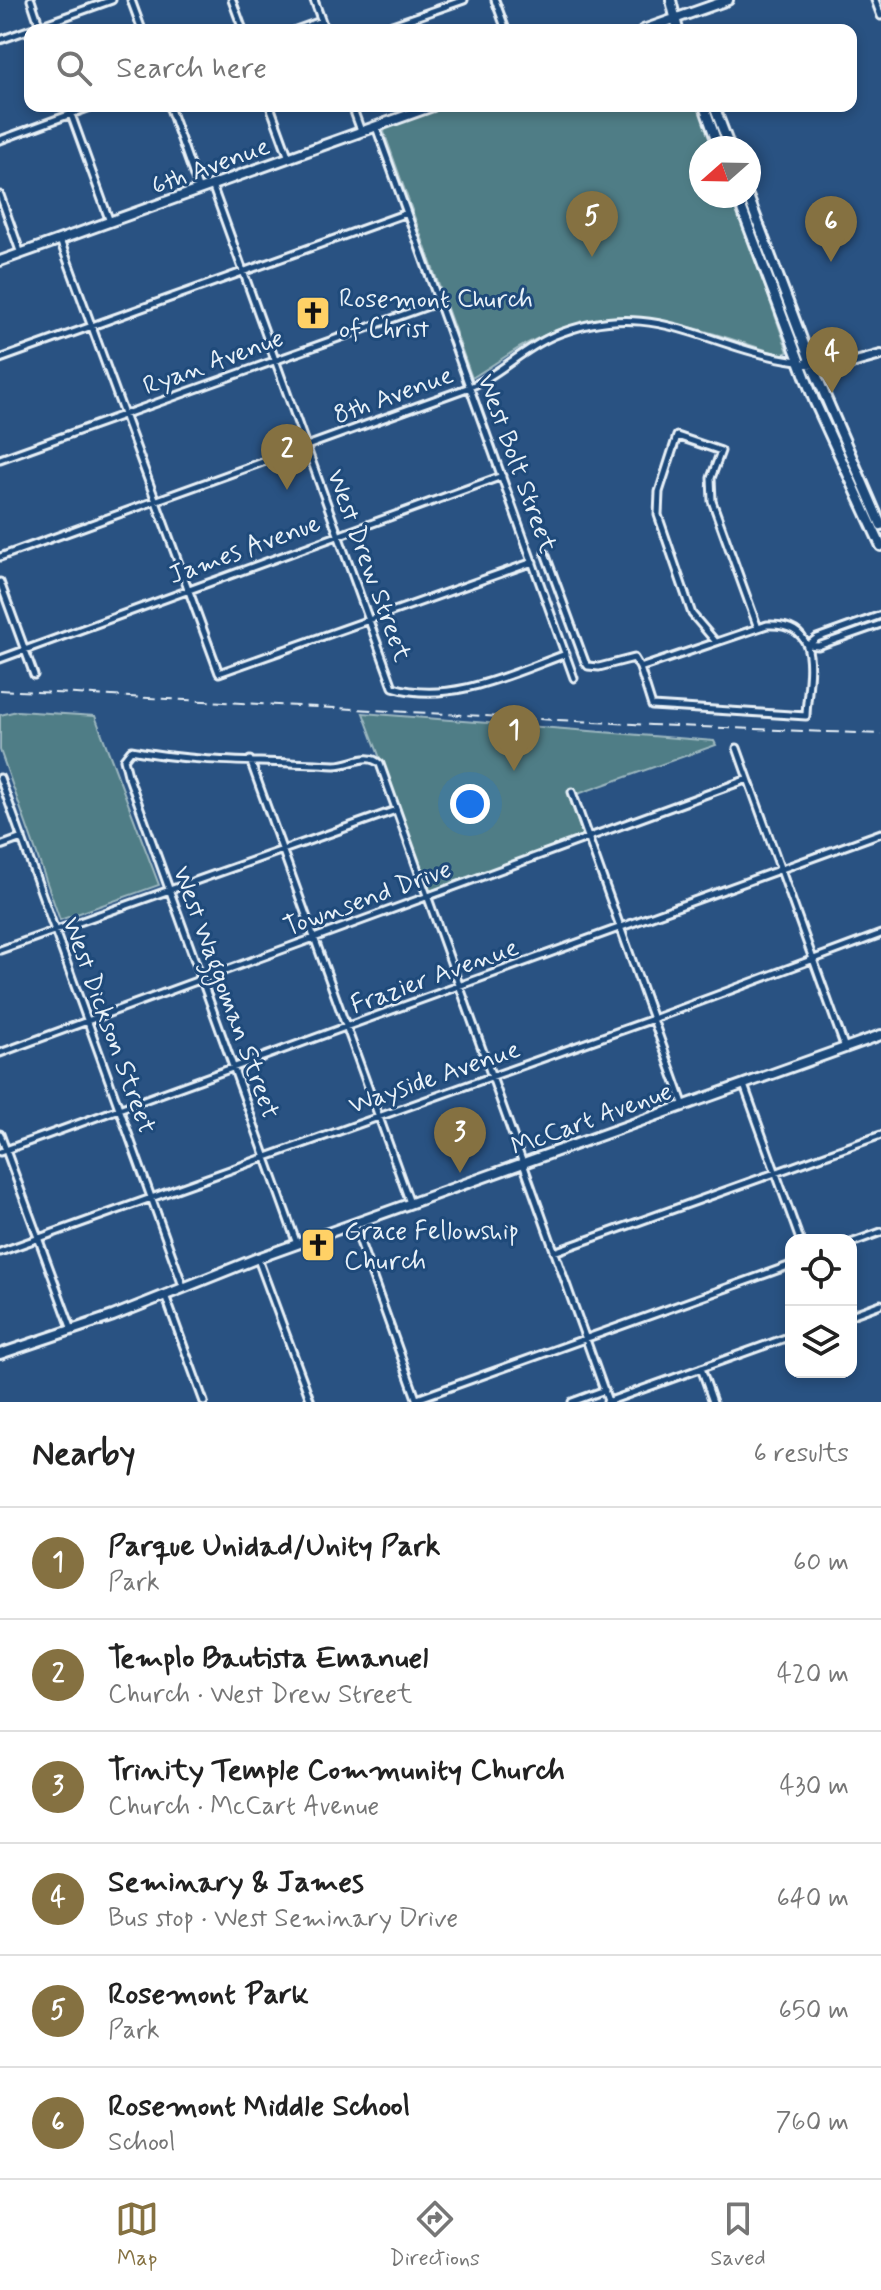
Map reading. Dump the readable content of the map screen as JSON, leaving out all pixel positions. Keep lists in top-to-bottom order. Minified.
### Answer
{"streets":{"main road":["6th Avenue","McCart Avenue"],"street":["Ryan Avenue","8th Avenue","West Bolt Street","James Avenue","West Drew Street","Townsend Drive","Frazier Avenue","West Waggoman Street","West Dickson Street","Wayside Avenue"]},"crossings":[["6th Avenue","West Bolt Street"],["6th Avenue","West Drew Street"],["Ryan Avenue","West Bolt Street"],["Ryan Avenue","West Drew Street"],["8th Avenue","West Bolt Street"],["8th Avenue","West Drew Street"],["West Bolt Street","James Avenue"],["West Bolt Street","West Drew Street"],["James Avenue","West Drew Street"],["Townsend Drive","West Waggoman Street"],["Townsend Drive","West Dickson Street"],["Frazier Avenue","West Waggoman Street"],["Frazier Avenue","West Dickson Street"],["West Waggoman Street","Wayside Avenue"],["West Waggoman Street","McCart Avenue"],["West Dickson Street","Wayside Avenue"],["West Dickson Street","McCart Avenue"]],"places":{"church":["Rosemont Church of Christ","Grace Fellowship Church"]},"north":"left","page":{"search":"Search here","pins":["5","6","4","2","1","3"],"heading":["Nearby","6 results"],"list":[{"mark":"1","name":"Parque Unidad/Unity Park","note":"Park","value":"60 m"},{"mark":"2","name":"Templo Bautista Emanuel","note":"Church · West Drew Street","value":"420 m"},{"mark":"3","name":"Trinity Temple Community Church","note":"Church · McCart Avenue","value":"430 m"},{"mark":"4","name":"Seminary & James","note":"Bus stop · West Seminary Drive","value":"640 m"},{"mark":"5","name":"Rosemont Park","note":"Park","value":"650 m"},{"mark":"6","name":"Rosemont Middle School","note":"School","value":"760 m"}],"nav":["Map","Directions","Saved"]}}
